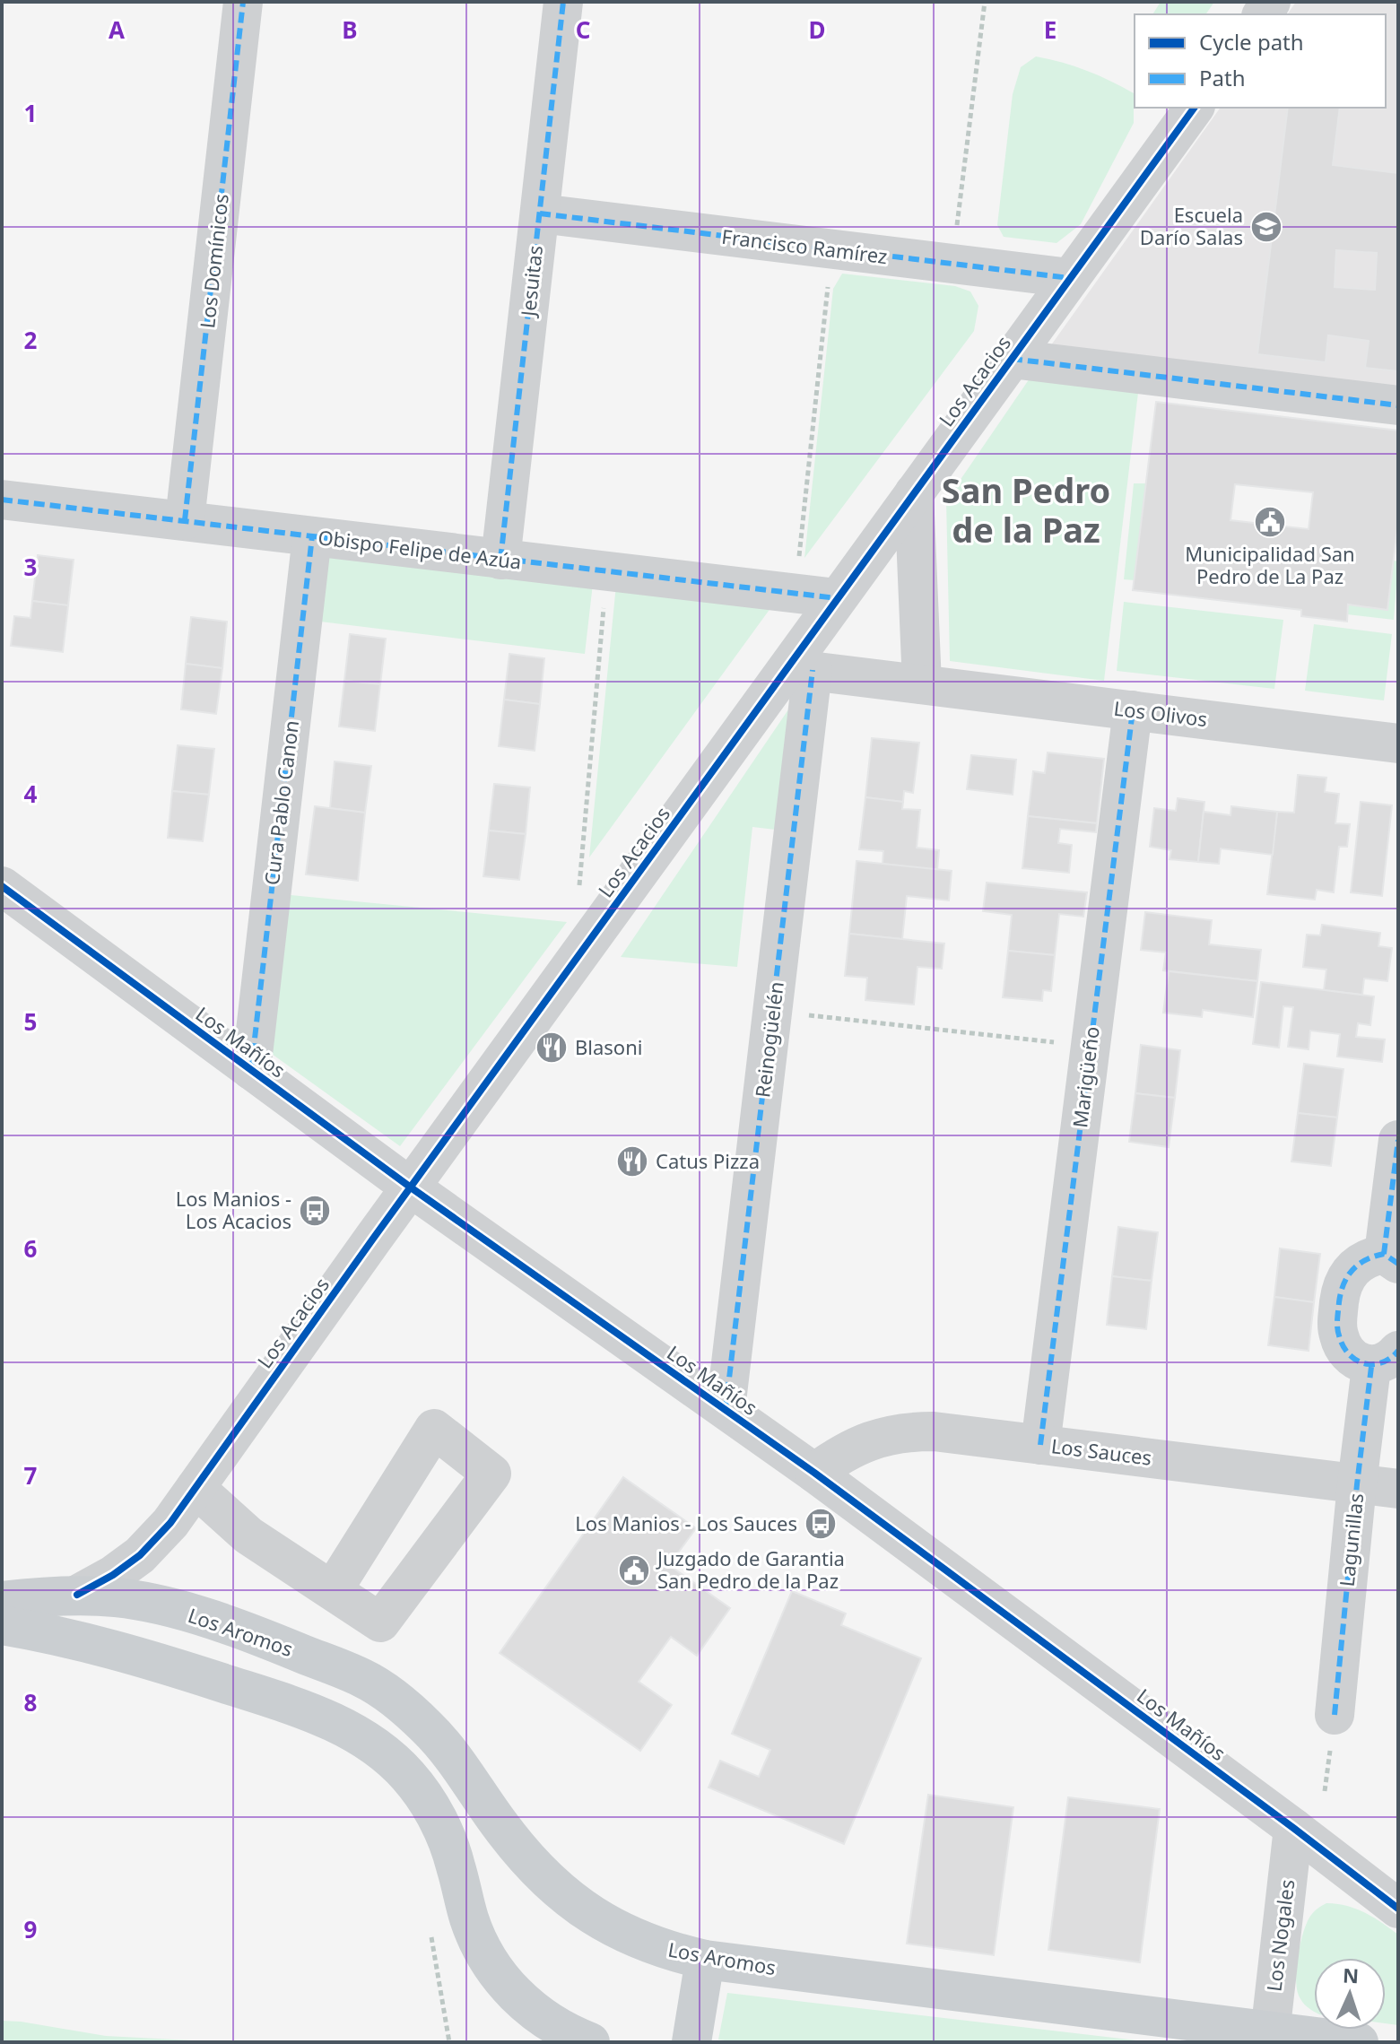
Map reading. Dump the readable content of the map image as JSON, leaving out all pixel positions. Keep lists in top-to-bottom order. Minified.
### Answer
{"streets":{"main road":["Los Acacios","Los Aromos"],"street":["Francisco Ramírez","Los Domínicos","Jesuitas","Obispo Felipe de Azúa","Los Olivos","Cura Pablo Canon","Reinogüelén","Los Mañíos","Marigüeño","Los Sauces","Lagunillas","Los Nogales"]},"crossings":[["Francisco Ramírez","Jesuitas"],["Francisco Ramírez","Los Acacios"],["Los Domínicos","Obispo Felipe de Azúa"],["Jesuitas","Obispo Felipe de Azúa"],["Los Acacios","Obispo Felipe de Azúa"],["Los Acacios","Los Olivos"],["Los Acacios","Reinogüelén"],["Los Acacios","Los Mañíos"],["Los Acacios","Los Aromos"],["Obispo Felipe de Azúa","Cura Pablo Canon"],["Los Olivos","Reinogüelén"],["Los Olivos","Marigüeño"],["Cura Pablo Canon","Los Mañíos"],["Reinogüelén","Los Mañíos"],["Los Mañíos","Los Sauces"],["Los Mañíos","Los Nogales"],["Marigüeño","Los Sauces"],["Los Sauces","Lagunillas"],["Los Aromos","Los Nogales"]],"districts":["San Pedro de la Paz"],"places":{"school or university":["Escuela Darío Salas"],"public building":["Municipalidad San Pedro de La Paz","Juzgado de Garantia San Pedro de la Paz"],"restaurant":["Blasoni","Catus Pizza"],"bus stop":["Los Manios - Los Acacios","Los Manios - Los Sauces"]},"legend":["Cycle path","Path"],"north":"top","grid":{"columns":["A","B","C","D","E"],"rows":["1","2","3","4","5","6","7","8","9"]}}
